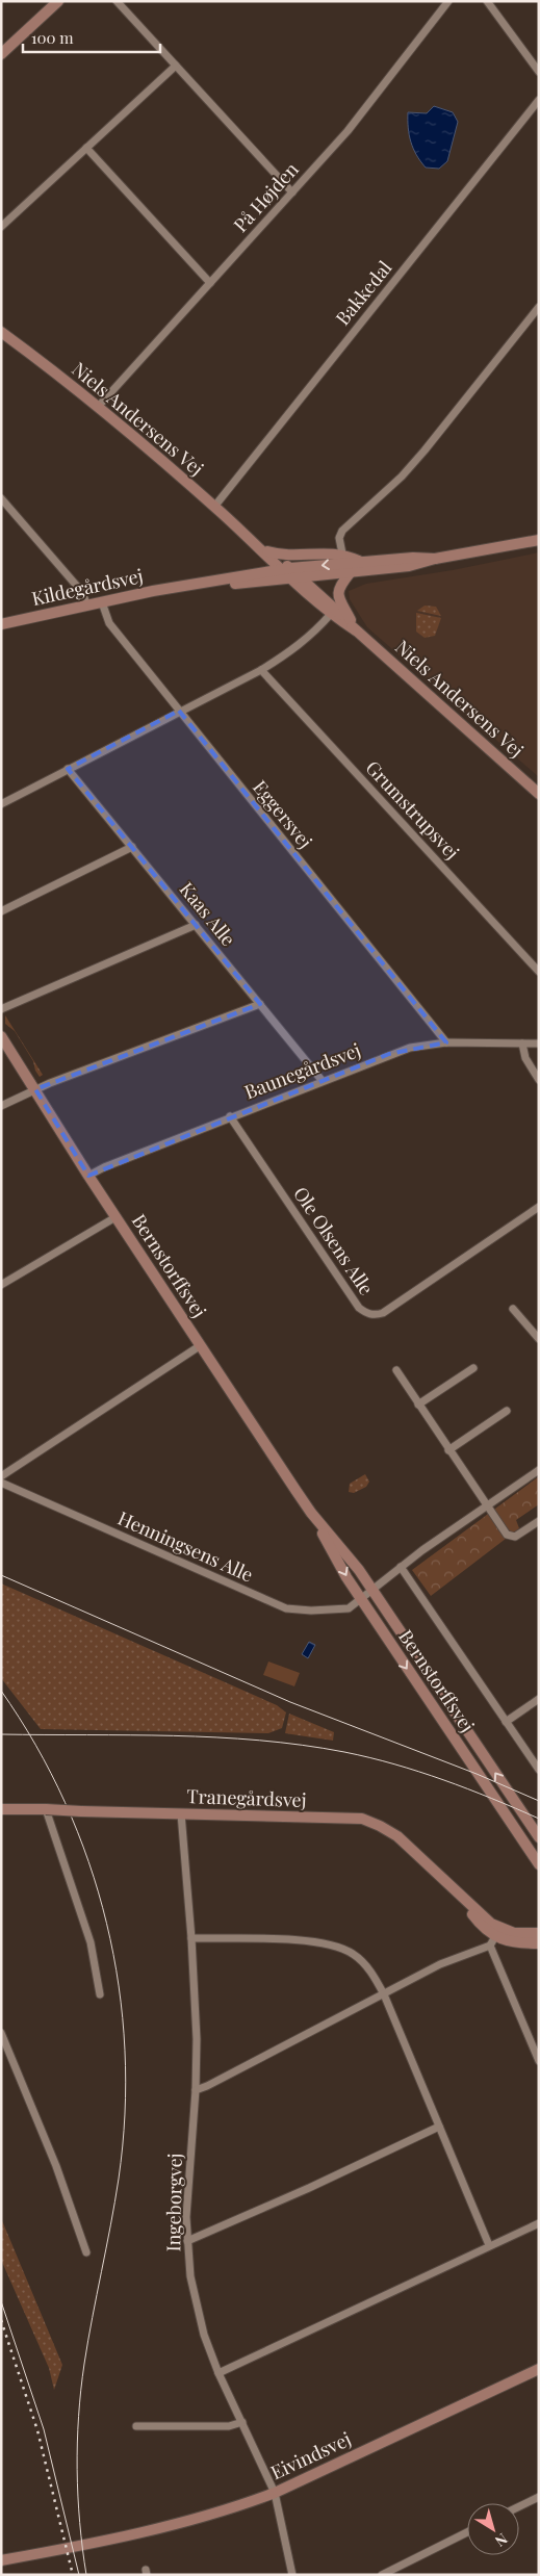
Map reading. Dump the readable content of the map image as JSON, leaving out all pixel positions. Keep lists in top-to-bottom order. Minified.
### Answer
{"streets":{"street":["På Højden","Bakkedal","Niels Andersens Vej","Kildegårdsvej","Grumstrupsvej","Eggersvej","Kaas Alle","Baunegårdsvej","Ole Olsens Alle","Bernstorffsvej","Henningsens Alle","Tranegårdsvej","Ingeborgvej","Eivindsvej"]},"crossings":[["På Højden","Niels Andersens Vej"],["Bakkedal","Niels Andersens Vej"],["Niels Andersens Vej","Kildegårdsvej"],["Kildegårdsvej","Eggersvej"],["Eggersvej","Baunegårdsvej"],["Kaas Alle","Baunegårdsvej"],["Baunegårdsvej","Ole Olsens Alle"],["Baunegårdsvej","Bernstorffsvej"],["Bernstorffsvej","Henningsens Alle"],["Tranegårdsvej","Ingeborgvej"],["Ingeborgvej","Eivindsvej"]],"scale_bar":"100 m","north":"bottom right"}
